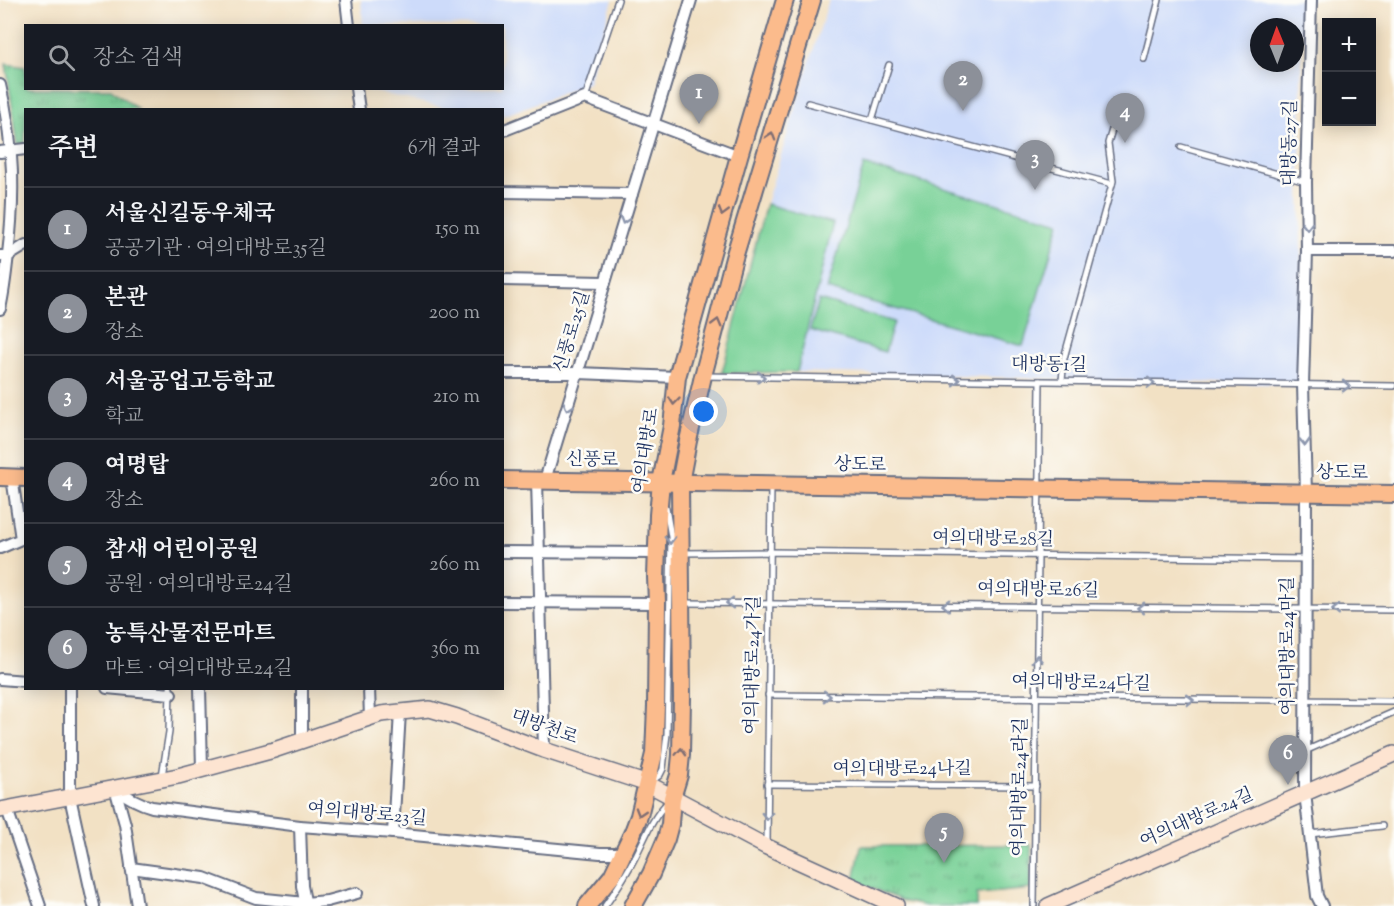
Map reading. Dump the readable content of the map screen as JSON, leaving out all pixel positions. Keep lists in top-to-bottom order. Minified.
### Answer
{"streets":{"main road":["여의대방로","신풍로","상도로","대방천로","여의대방로24길"],"street":["대방동27길","신풍로25길","여의대방로24마길","여의대방로23길"],"lane":["대방동1길","여의대방로28길","여의대방로26길","여의대방로24가길","여의대방로24다길","여의대방로24나길","여의대방로24라길"]},"crossings":[["대방동27길","대방동1길"],["대방동27길","상도로"],["대방동27길","여의대방로24마길"],["신풍로25길","신풍로"],["신풍로25길","대방천로"],["대방동1길","여의대방로"],["여의대방로","신풍로"],["여의대방로","상도로"],["여의대방로","여의대방로28길"],["여의대방로","여의대방로26길"],["여의대방로","대방천로"],["여의대방로","여의대방로23길"],["신풍로","상도로"],["상도로","여의대방로24마길"],["상도로","여의대방로24가길"],["상도로","여의대방로24라길"],["여의대방로28길","여의대방로24마길"],["여의대방로28길","여의대방로24가길"],["여의대방로28길","여의대방로24라길"],["여의대방로26길","여의대방로24마길"],["여의대방로26길","여의대방로24가길"],["여의대방로26길","여의대방로24라길"],["여의대방로24마길","여의대방로24다길"],["여의대방로24마길","여의대방로24길"],["여의대방로24가길","여의대방로24다길"],["여의대방로24가길","여의대방로24나길"],["여의대방로24다길","여의대방로24라길"],["대방천로","여의대방로23길"],["여의대방로24나길","여의대방로24라길"]],"one_way":["대방동27길","대방동1길","여의대방로26길","여의대방로24다길"],"north":"top","page":{"map_buttons":["+","−"],"search":"장소 검색","pins":["2","1","4","3","6","5"],"heading":["주변","6개 결과"],"list":[{"mark":"1","name":"서울신길동우체국","note":"공공기관 · 여의대방로35길","value":"150 m"},{"mark":"2","name":"본관","note":"장소","value":"200 m"},{"mark":"3","name":"서울공업고등학교","note":"학교","value":"210 m"},{"mark":"4","name":"여명탑","note":"장소","value":"260 m"},{"mark":"5","name":"참새 어린이공원","note":"공원 · 여의대방로24길","value":"260 m"},{"mark":"6","name":"농특산물전문마트","note":"마트 · 여의대방로24길","value":"360 m"}]}}
